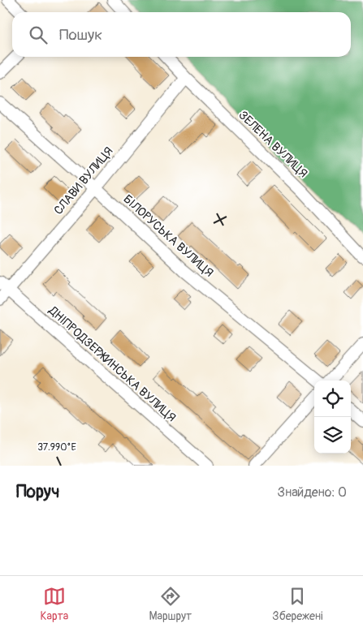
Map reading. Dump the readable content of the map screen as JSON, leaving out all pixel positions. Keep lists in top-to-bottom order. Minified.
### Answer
{"streets":{"street":["ЗЕЛЕНА ВУЛИЦЯ","СЛАВИ ВУЛИЦЯ","БІЛОРУСЬКА ВУЛИЦЯ","ДНІПРОДЗЕРЖИНСЬКА ВУЛИЦЯ"]},"crossings":[["ЗЕЛЕНА ВУЛИЦЯ","СЛАВИ ВУЛИЦЯ"],["СЛАВИ ВУЛИЦЯ","БІЛОРУСЬКА ВУЛИЦЯ"],["СЛАВИ ВУЛИЦЯ","ДНІПРОДЗЕРЖИНСЬКА ВУЛИЦЯ"]],"page":{"search":"Пошук","heading":["Поруч","Знайдено: 0"],"nav":["Карта","Маршрут","Збережені"]},"coordinates":["37.990°E"]}
